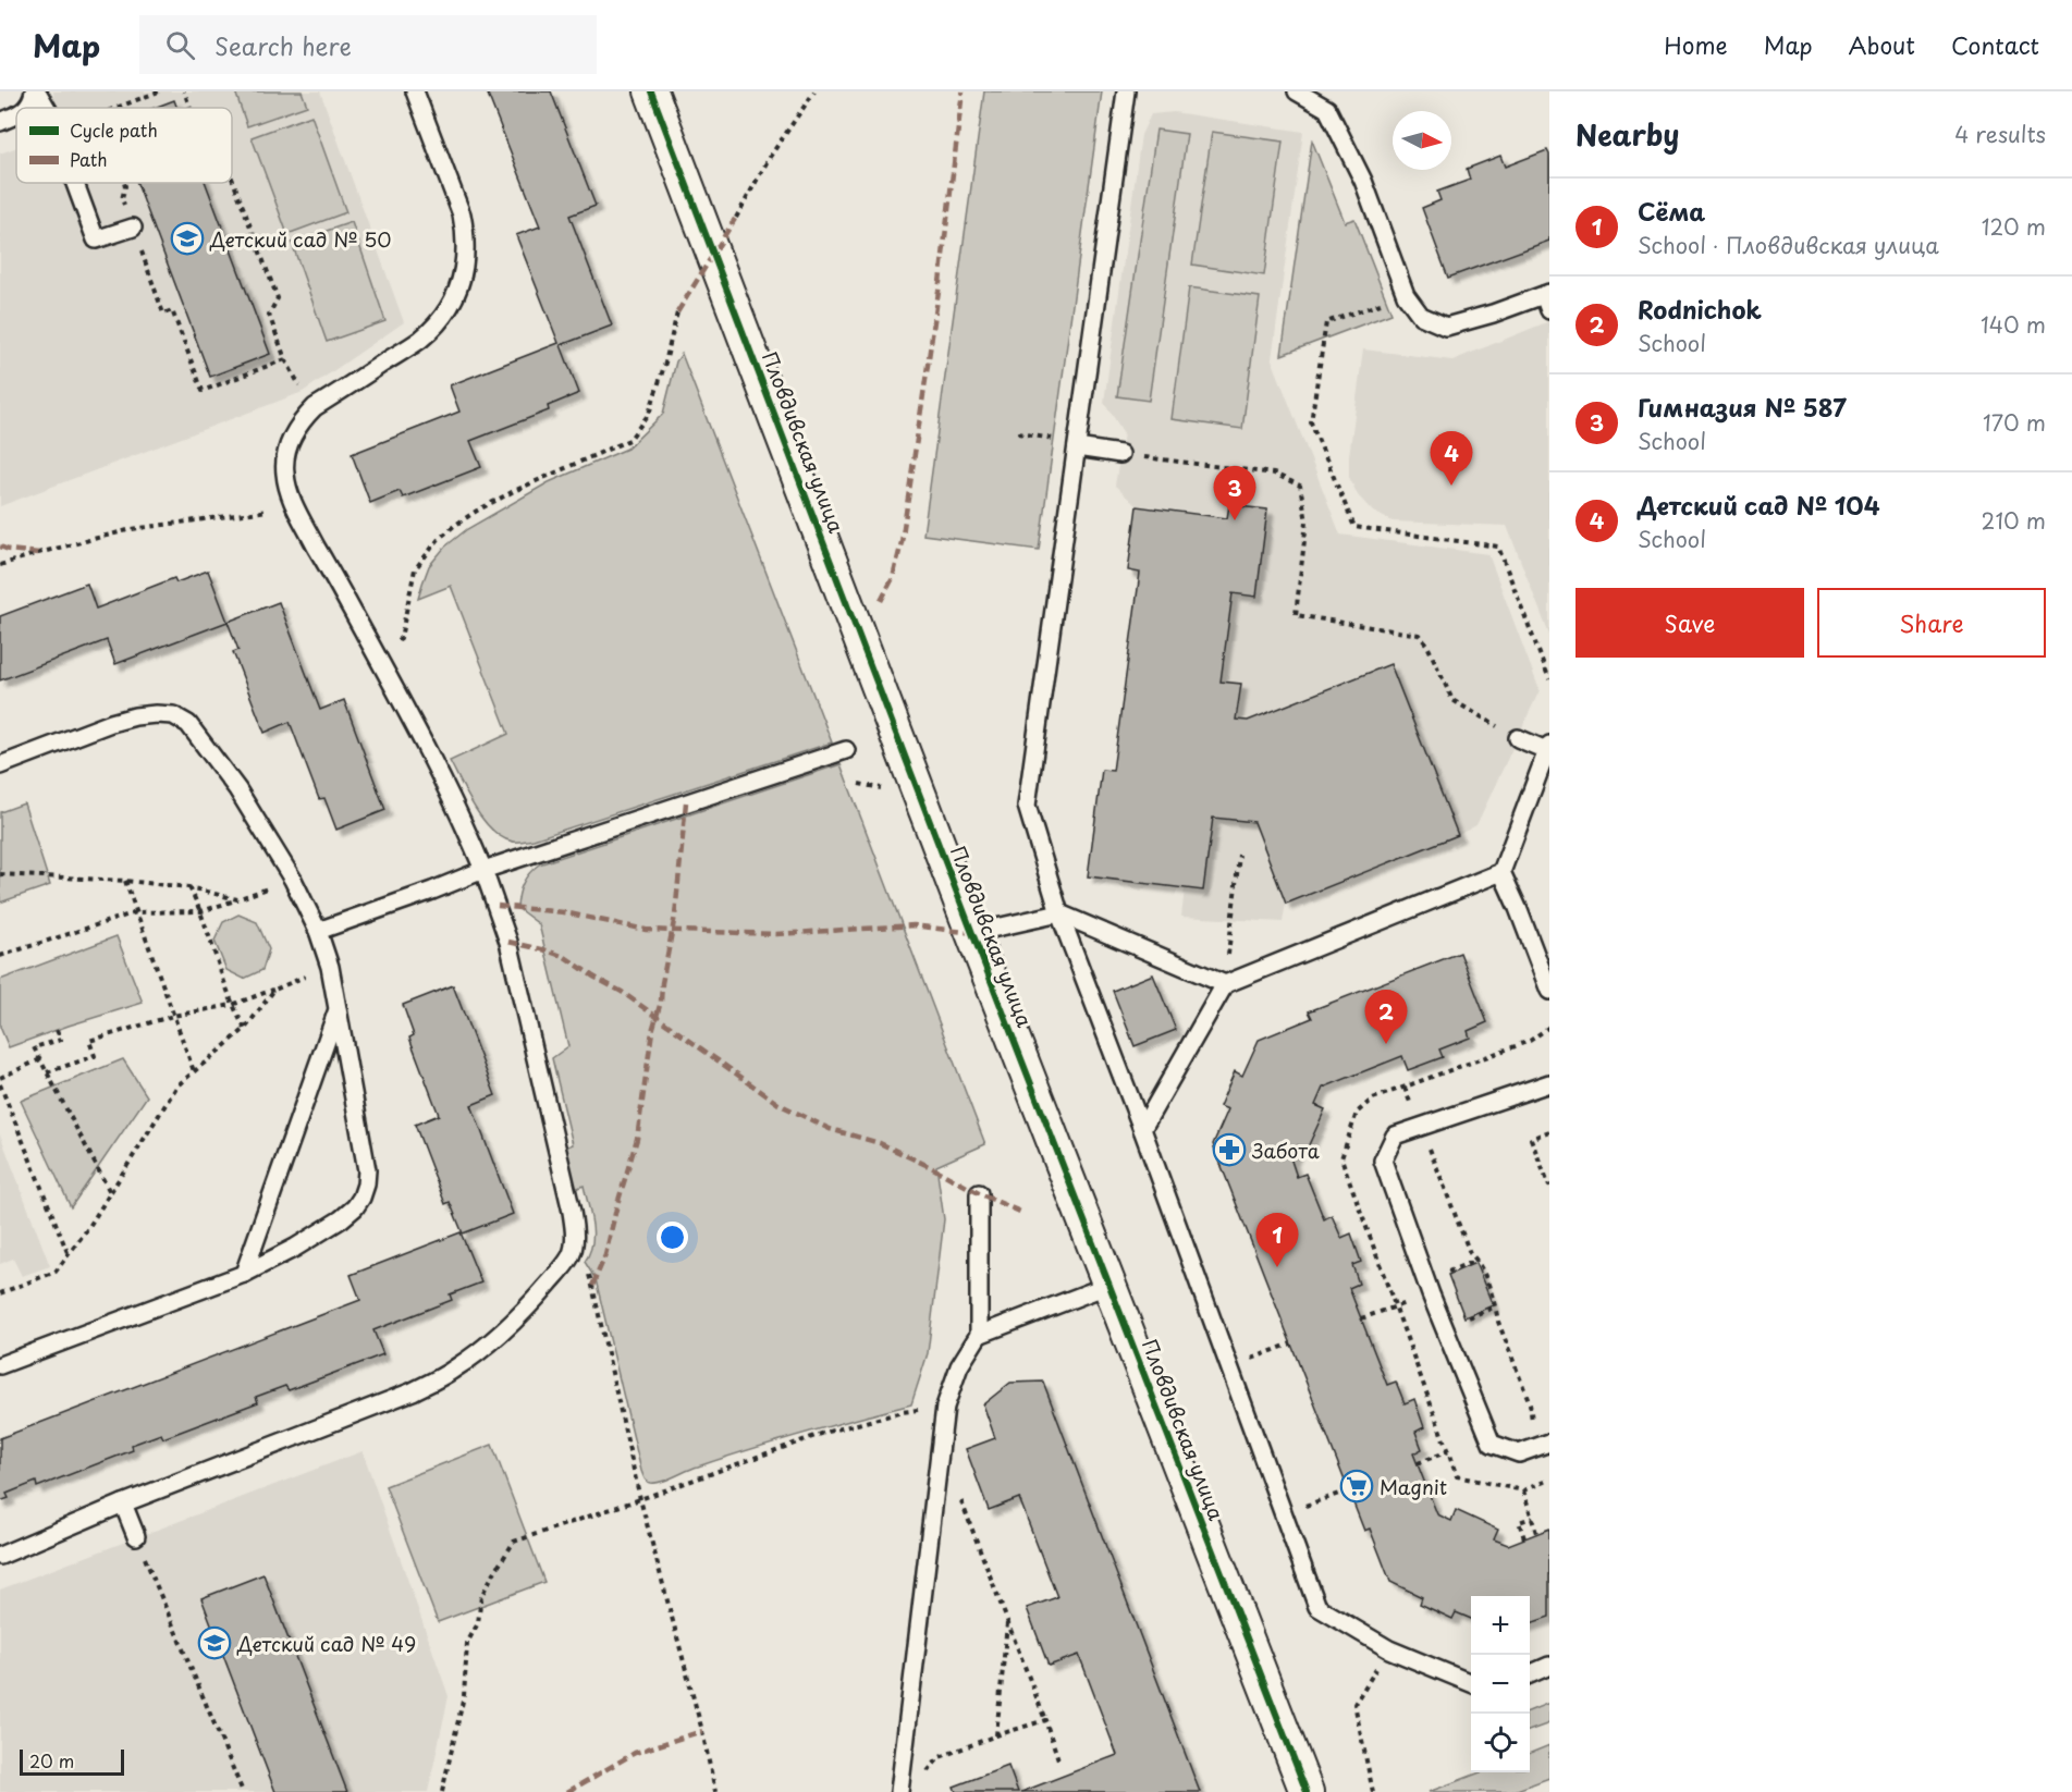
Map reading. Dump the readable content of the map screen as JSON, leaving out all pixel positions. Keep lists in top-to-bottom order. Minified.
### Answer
{"streets":{"street":["Пловдивская улица"]},"places":{"school or university":["Детский сад № 50","Детский сад № 49"],"pharmacy":["Забота"],"supermarket":["Magnit"]},"legend":["Cycle path","Path"],"scale_bar":"20 m","north":"right","page":{"header":"Map","search":"Search here","nav":["Home","Map","About","Contact"],"heading":["Nearby","4 results"],"list":[{"mark":"1","name":"Сёма","note":"School · Пловдивская улица","value":"120 m"},{"mark":"2","name":"Rodnichok","note":"School","value":"140 m"},{"mark":"3","name":"Гимназия № 587","note":"School","value":"170 m"},{"mark":"4","name":"Детский сад № 104","note":"School","value":"210 m"}],"pins":["4","3","2","1"],"buttons":["Save","Share"],"map_buttons":["+","−"],"scale":"20 m"}}
